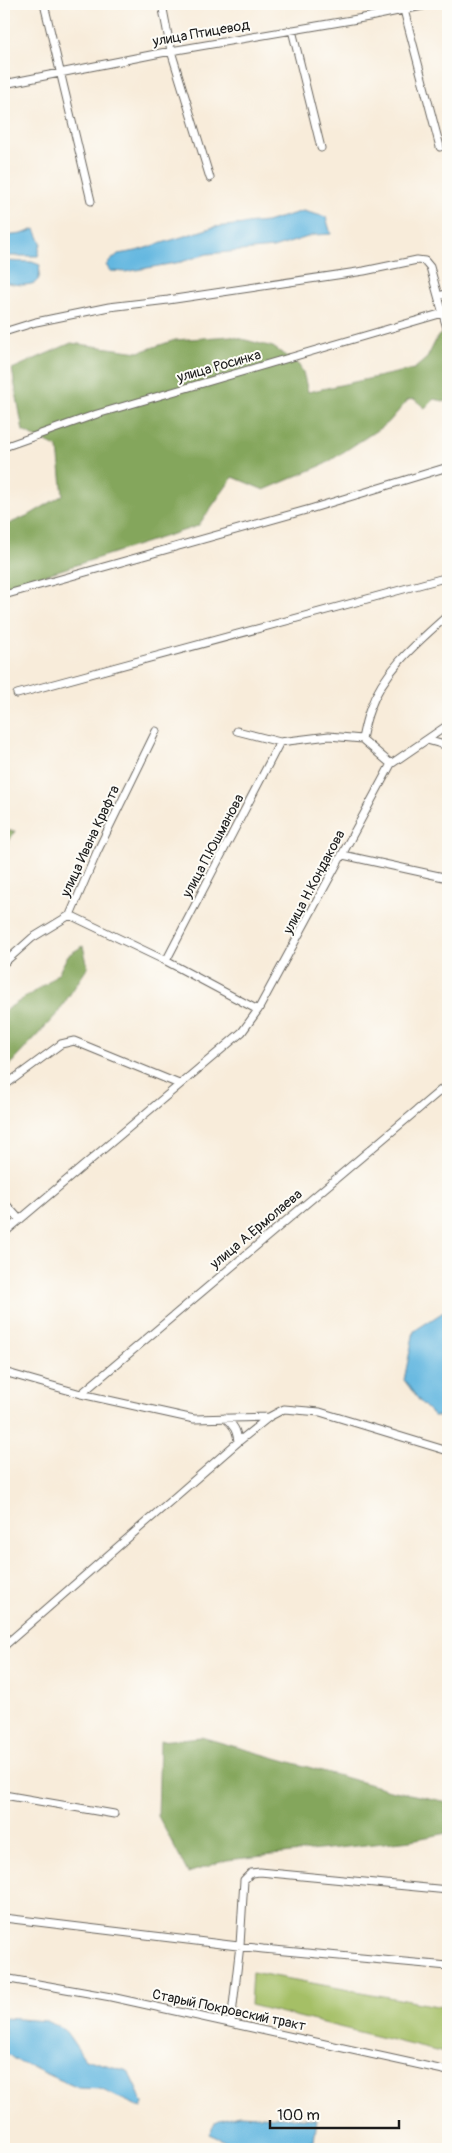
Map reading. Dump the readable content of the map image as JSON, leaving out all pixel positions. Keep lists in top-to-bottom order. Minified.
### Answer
{"streets":{"street":["улица Птицевод","улица Росинка","улица Ивана Крафта","улица П.Юшманова","улица Н.Кондакова","улица А.Ермолаева","Старый Покровский тракт"]},"scale_bar":"100 m"}
